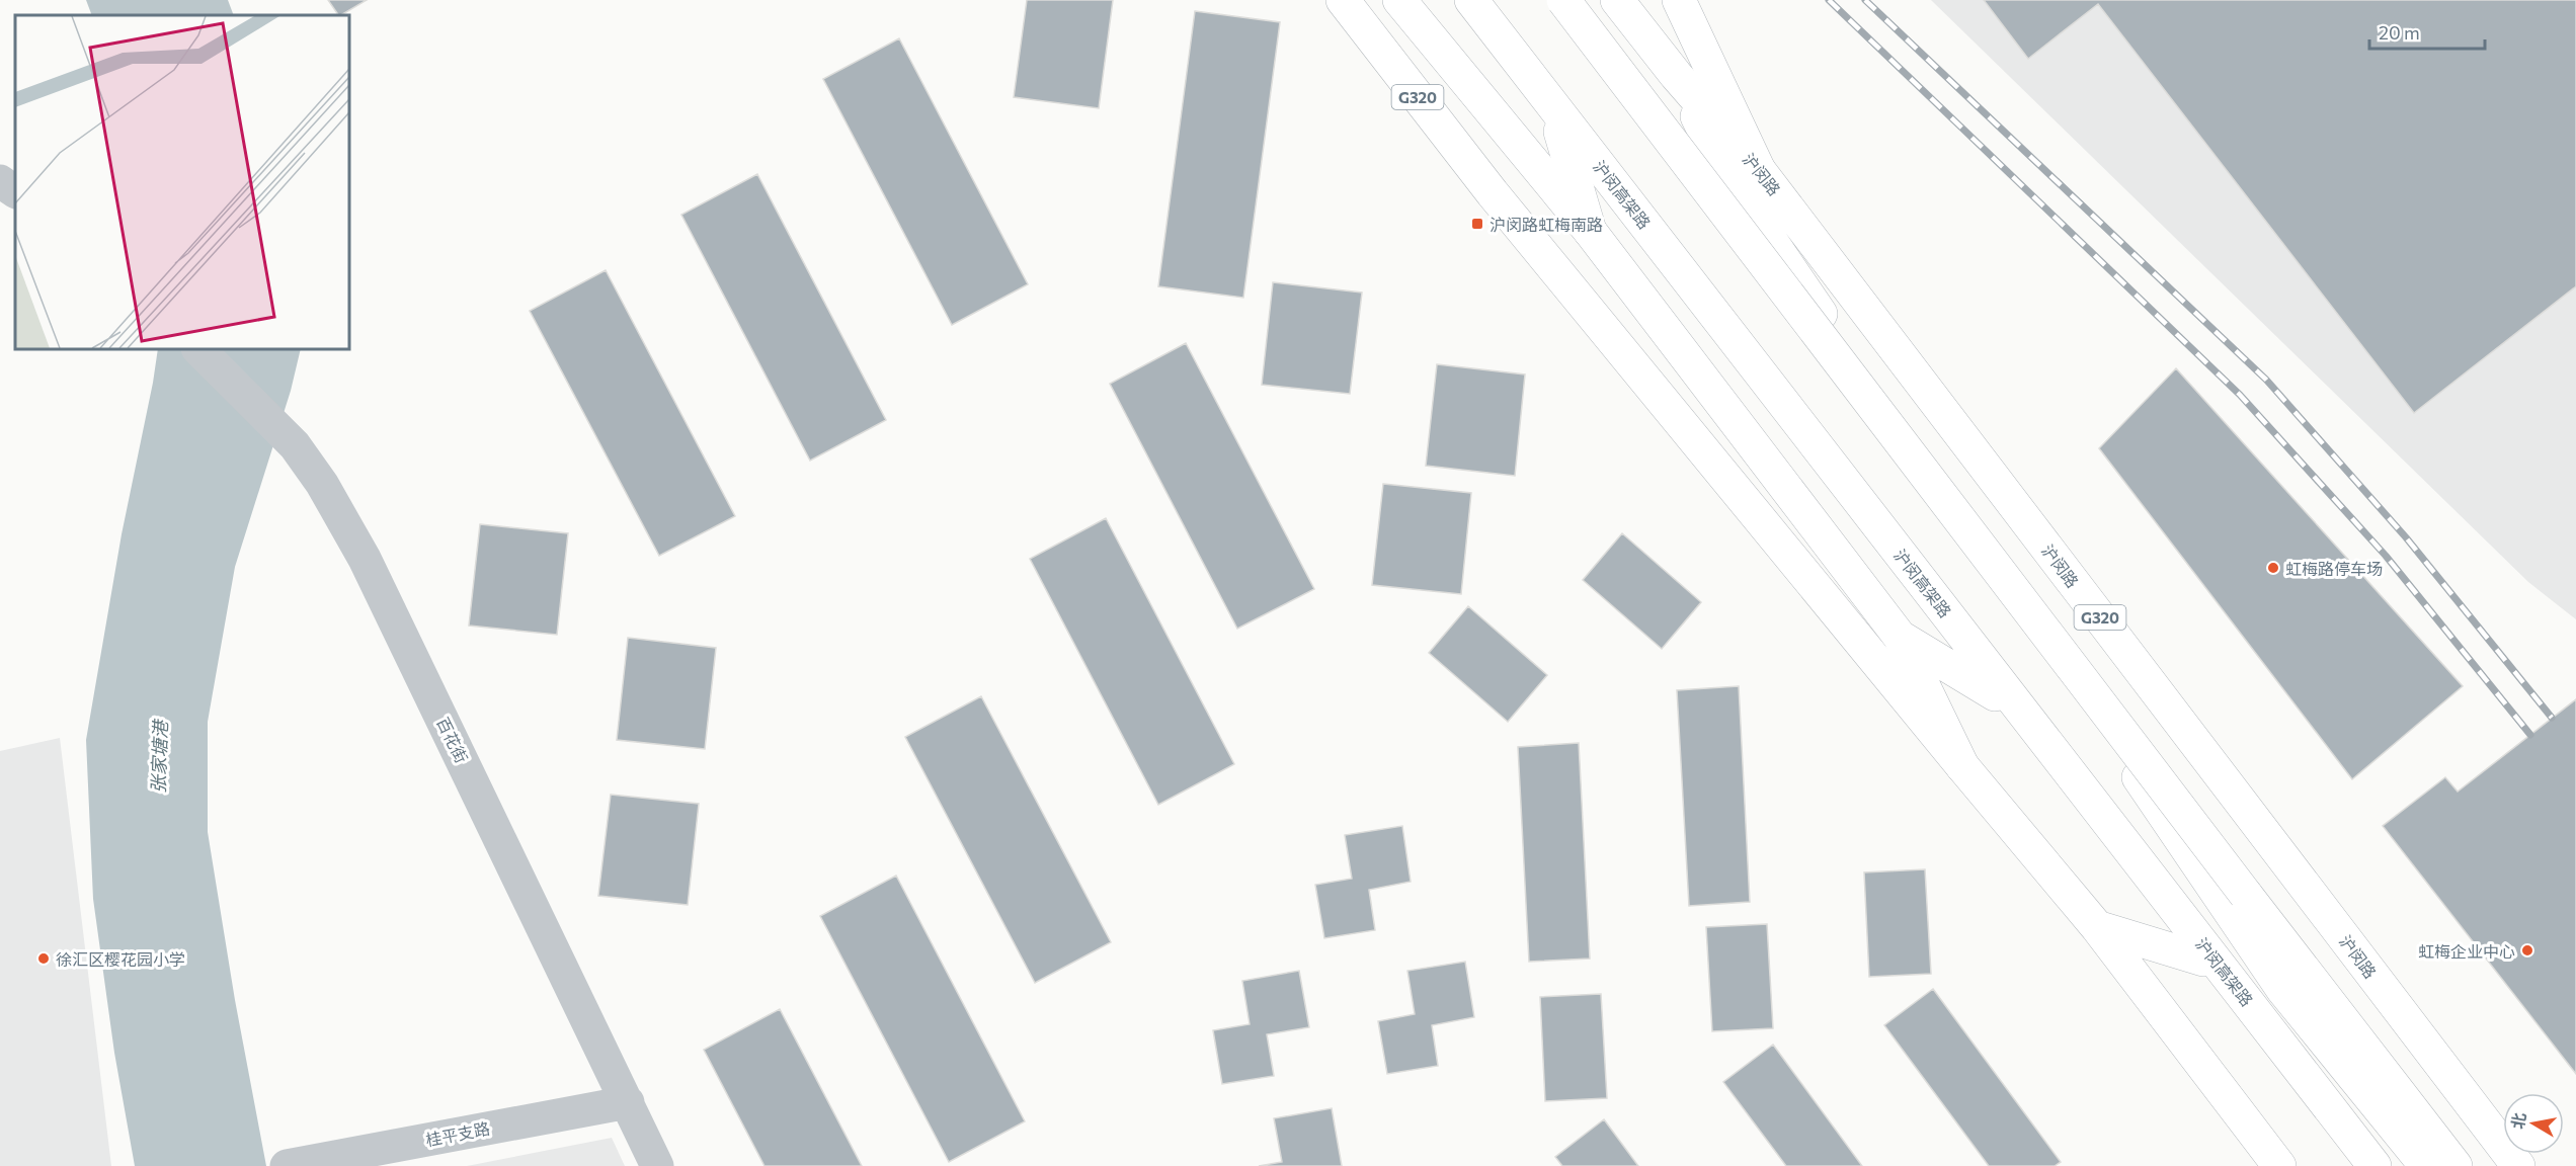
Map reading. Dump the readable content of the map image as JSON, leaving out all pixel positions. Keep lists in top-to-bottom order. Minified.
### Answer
{"streets":{"main road":["G320","沪闵路","沪闵高架路"],"street":["百花街","桂平支路"]},"crossings":[["百花街","桂平支路"]],"water":["张家塘港"],"places":{"transit":["沪闵路虹梅南路"],"other":["虹梅路停车场","虹梅企业中心","徐汇区樱花园小学"]},"scale_bar":"20 m","north":"left"}
